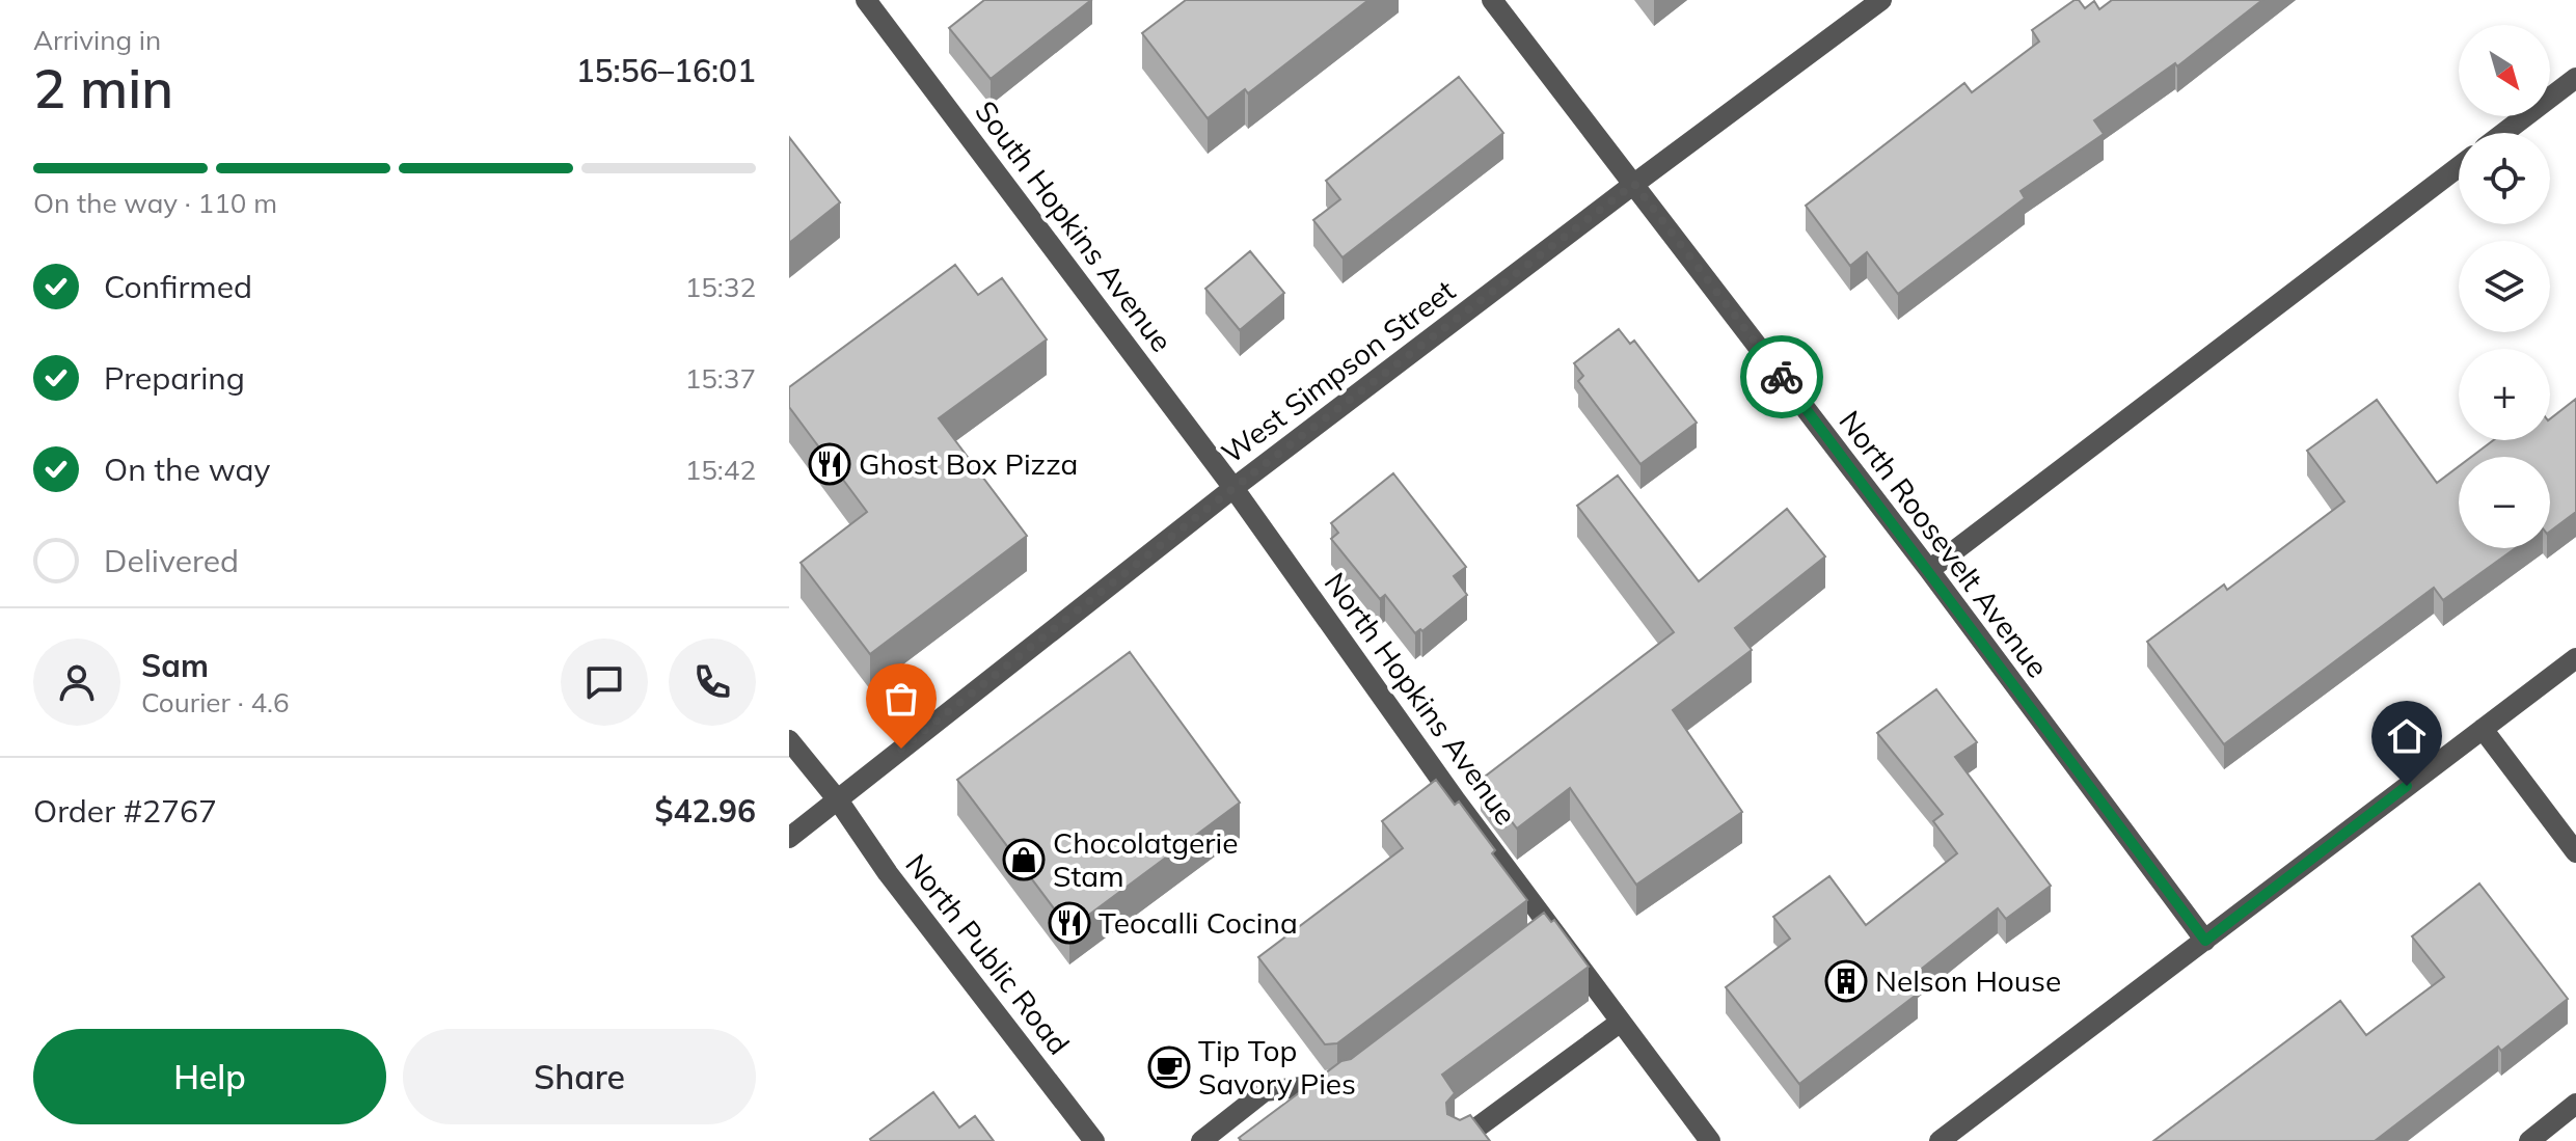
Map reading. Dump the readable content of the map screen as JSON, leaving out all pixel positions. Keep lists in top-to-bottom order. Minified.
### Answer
{"streets":{"street":["South Hopkins Avenue","West Simpson Street","North Roosevelt Avenue","North Hopkins Avenue","North Public Road"]},"crossings":[["South Hopkins Avenue","West Simpson Street"],["South Hopkins Avenue","North Hopkins Avenue"],["West Simpson Street","North Roosevelt Avenue"],["West Simpson Street","North Hopkins Avenue"],["West Simpson Street","North Public Road"]],"places":{"restaurant":["Ghost Box Pizza","Teocalli Cocina"],"shop":["Chocolatgerie Stam"],"building":["Nelson House"],"cafe":["Tip Top Savory Pies"]},"north":"bottom right","page":{"heading":["2 min","Arriving in","15:56–16:01"],"panel":["Sam","Courier · 4.6","Order #2767","$42.96"],"map_buttons":["+","−"],"bar":"On the way · 110 m","list":[["Confirmed","15:32"],["Preparing","15:37"],["On the way","15:42"],"Delivered"],"buttons":["Help","Share"]}}
